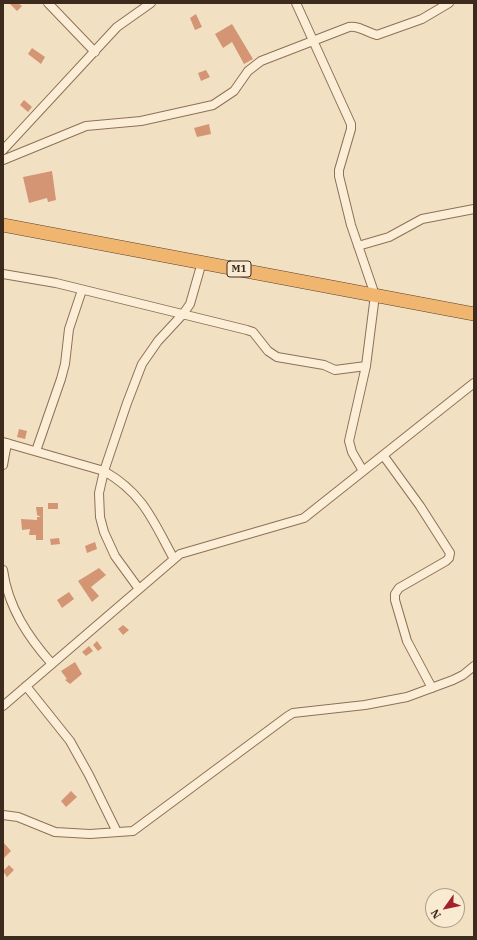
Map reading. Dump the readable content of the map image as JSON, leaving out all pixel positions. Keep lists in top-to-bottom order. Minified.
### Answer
{"streets":{"highway":["M1"]},"north":"bottom left"}
